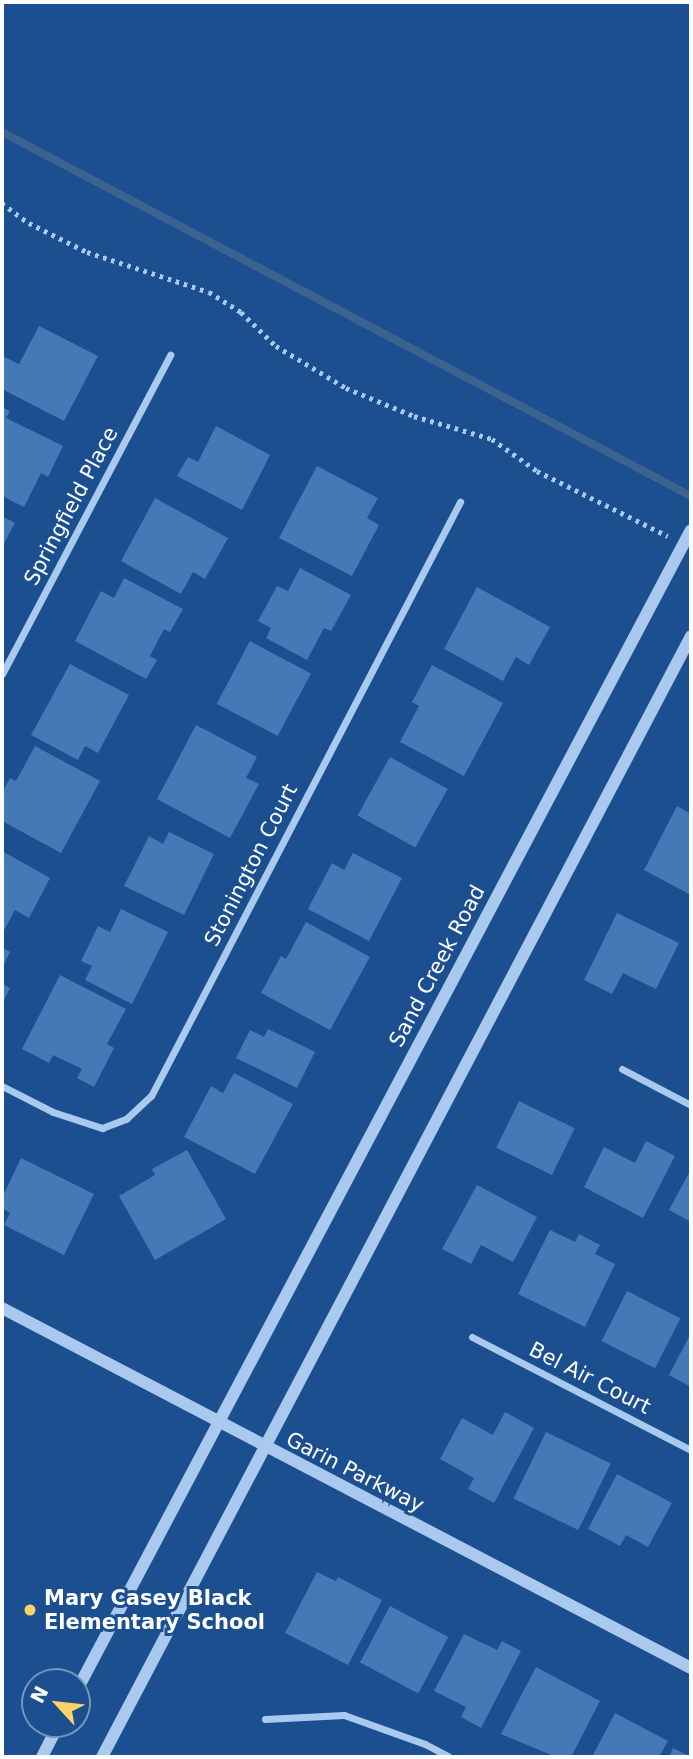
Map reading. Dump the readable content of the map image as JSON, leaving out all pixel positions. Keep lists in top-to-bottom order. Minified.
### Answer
{"streets":{"street":["Springfield Place","Stonington Court","Sand Creek Road","Bel Air Court","Garin Parkway"]},"crossings":[["Sand Creek Road","Garin Parkway"]],"places":["Mary Casey Black Elementary School"],"north":"top left"}
